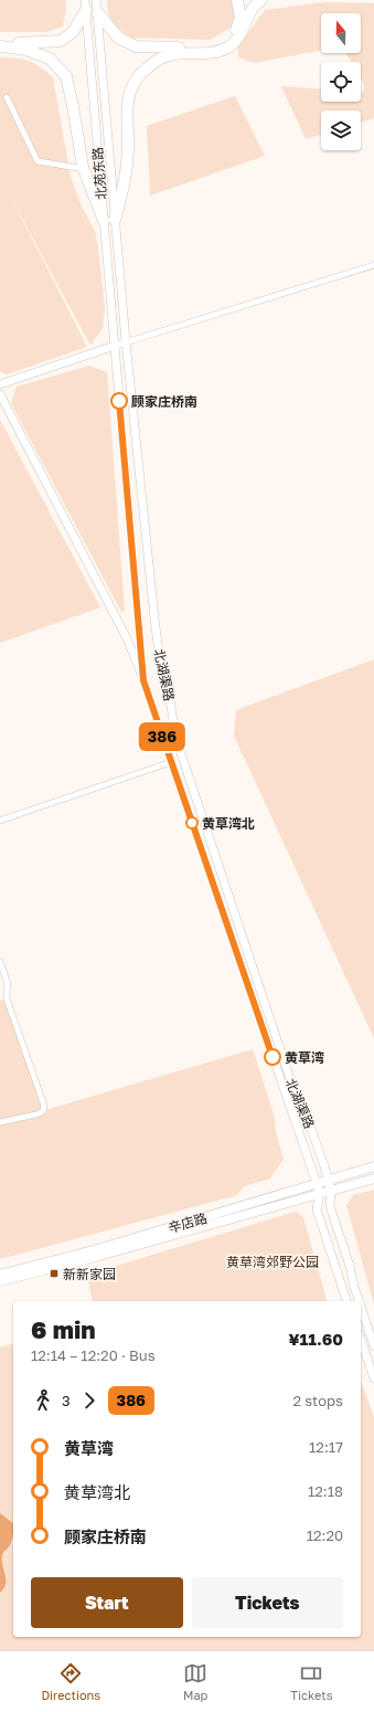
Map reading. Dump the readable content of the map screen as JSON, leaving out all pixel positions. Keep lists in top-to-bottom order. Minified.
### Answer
{"streets":{"main road":["北苑东路","北湖渠路","辛店路"]},"crossings":[["北苑东路","北湖渠路"],["北湖渠路","辛店路"]],"parks":["黄草湾郊野公园"],"places":{"other":["顾家庄桥南","黄草湾北","黄草湾"],"transit":["新新家园"]},"lines":["bus line 386"],"north":"top","page":{"on_map":"386","heading":["6 min","12:14 – 12:20 · Bus","¥11.60"],"legs":["3","386","2 stops"],"list":[{"name":"黄草湾","value":"12:17"},{"name":"黄草湾北","value":"12:18"},{"name":"顾家庄桥南","value":"12:20"}],"buttons":["Start","Tickets"],"tabs":["Directions","Map","Tickets"]}}
